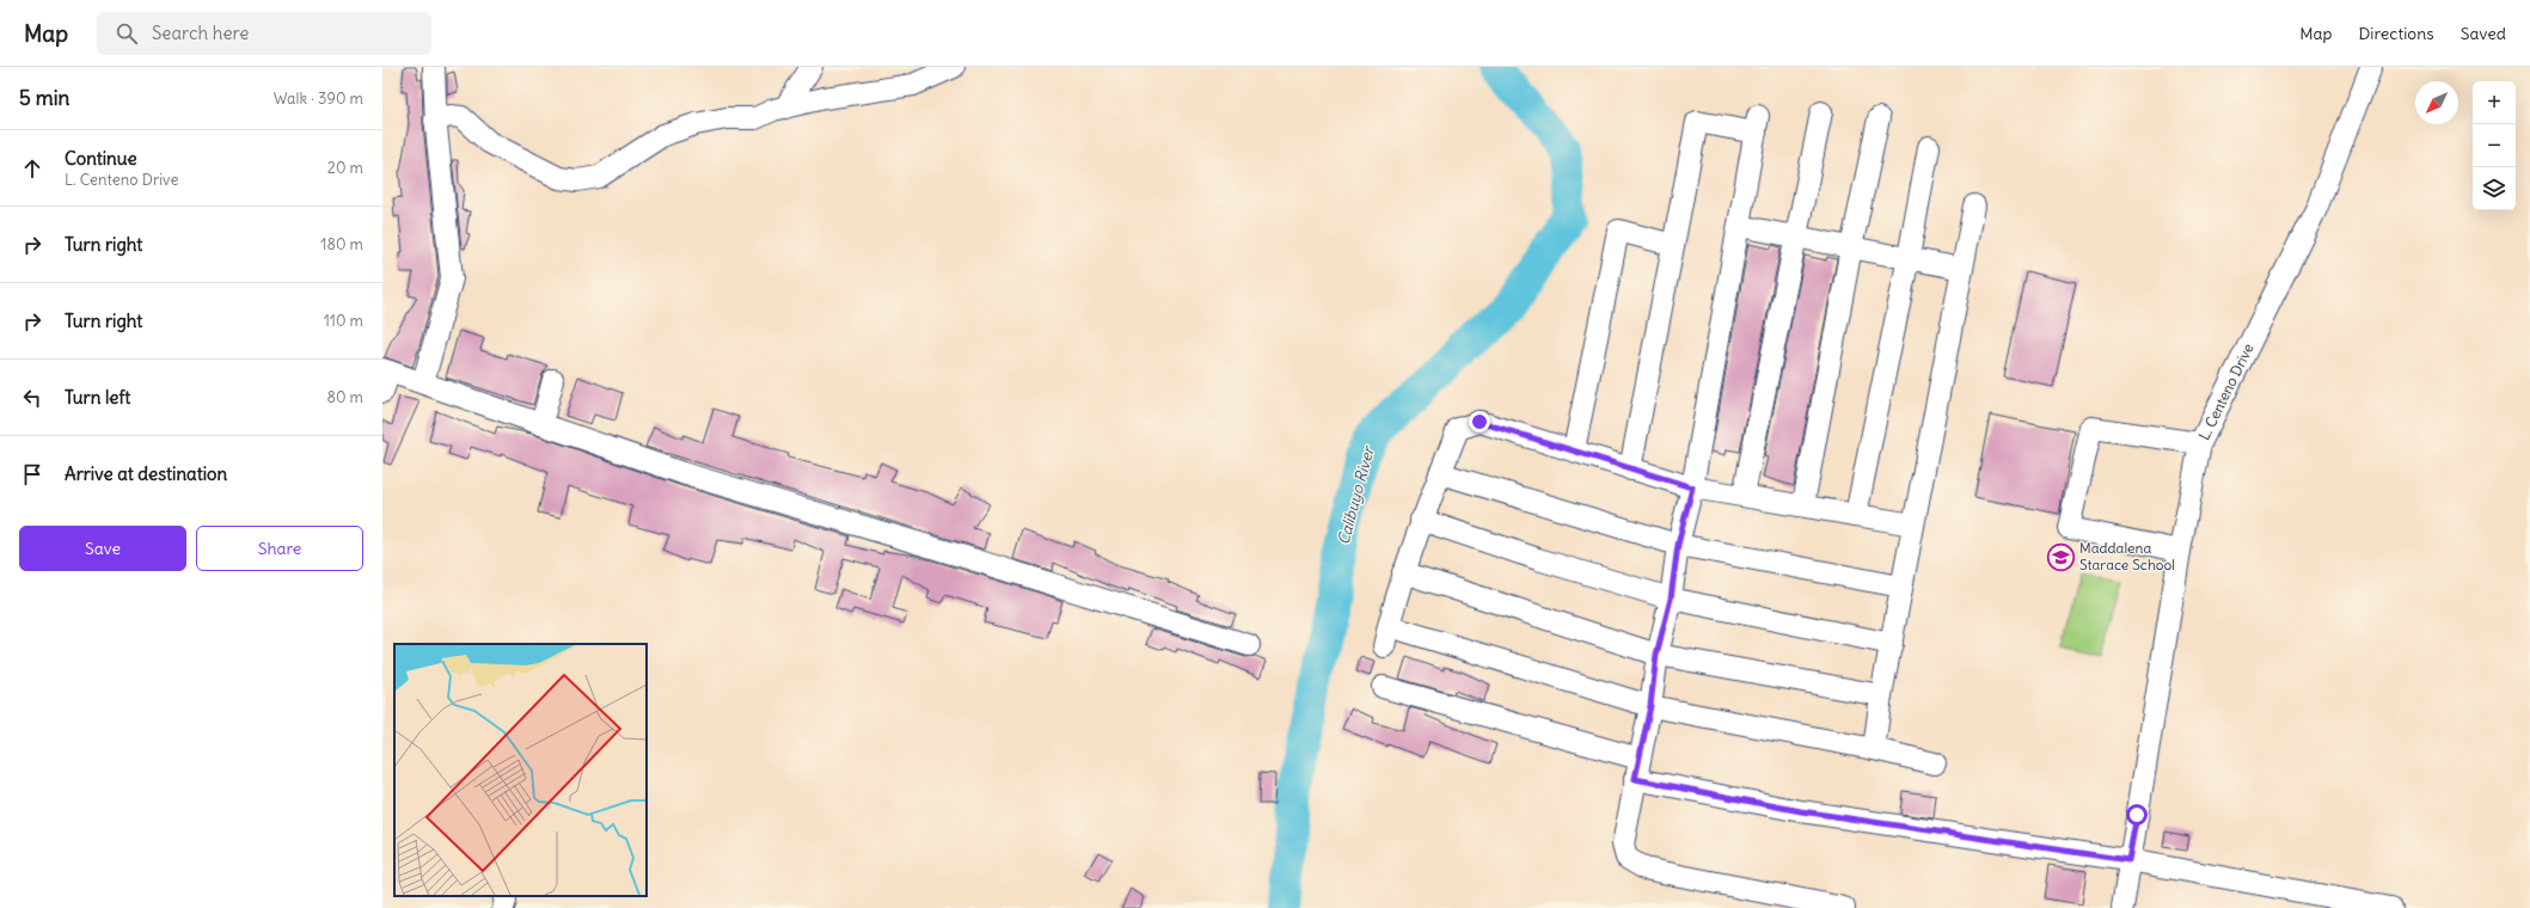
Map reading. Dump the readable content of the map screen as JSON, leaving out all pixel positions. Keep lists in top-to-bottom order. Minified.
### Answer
{"streets":{"street":["L. Centeno Drive"]},"water":["Calibuyo River"],"places":{"school or university":["Maddalena Starace School"]},"north":"bottom left","page":{"header":"Map","search":"Search here","nav":["Map","Directions","Saved"],"heading":["5 min","Walk · 390 m"],"map_buttons":["+","−"],"list":[["Continue","L. Centeno Drive","20 m"],["Turn right","180 m"],["Turn right","110 m"],["Turn left","80 m"],"Arrive at destination"],"buttons":["Save","Share"]}}
